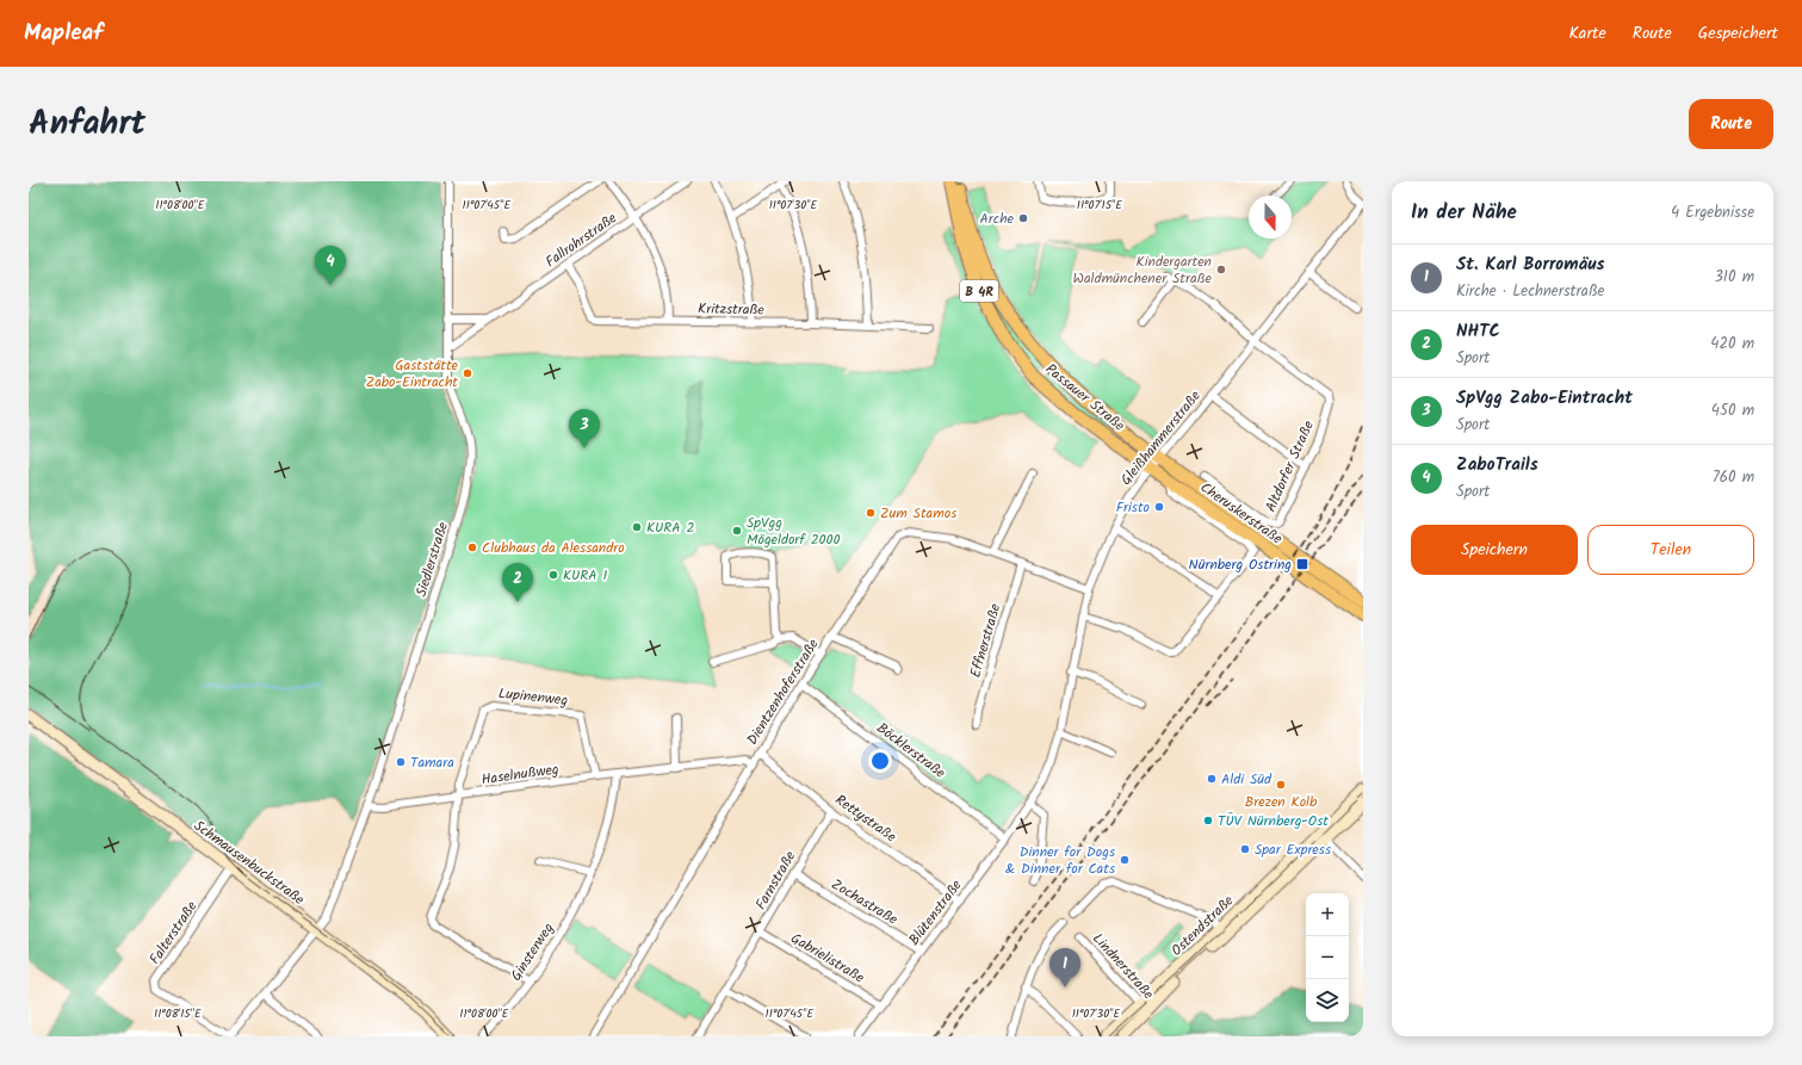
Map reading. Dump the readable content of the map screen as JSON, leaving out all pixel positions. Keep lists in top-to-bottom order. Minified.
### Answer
{"streets":{"main road":["B 4R","Passauer Straße","Cheruskerstraße"],"street":["Fallrohrstraße","Kritzstraße","Gleißhammerstraße","Altdorfer Straße","Siedlerstraße","Effnerstraße","Dientzenhoferstraße","Lupinenweg","Böcklerstraße","Haselnußweg","Rettystraße","Schmausenbuckstraße","Farnstraße","Zochastraße","Blütenstraße","Ostendstraße","Falterstraße","Ginsterweg","Gabrielistraße","Lindnerstraße"]},"crossings":[["Fallrohrstraße","Kritzstraße"],["Fallrohrstraße","Siedlerstraße"],["Passauer Straße","Gleißhammerstraße"],["Passauer Straße","Cheruskerstraße"],["Gleißhammerstraße","Altdorfer Straße"],["Gleißhammerstraße","Cheruskerstraße"],["Gleißhammerstraße","Dientzenhoferstraße"],["Gleißhammerstraße","Blütenstraße"],["Siedlerstraße","Haselnußweg"],["Siedlerstraße","Schmausenbuckstraße"],["Siedlerstraße","Falterstraße"],["Effnerstraße","Dientzenhoferstraße"],["Dientzenhoferstraße","Böcklerstraße"],["Dientzenhoferstraße","Haselnußweg"],["Dientzenhoferstraße","Rettystraße"],["Lupinenweg","Haselnußweg"],["Böcklerstraße","Blütenstraße"],["Haselnußweg","Ginsterweg"],["Rettystraße","Farnstraße"],["Rettystraße","Blütenstraße"],["Schmausenbuckstraße","Falterstraße"],["Farnstraße","Zochastraße"],["Farnstraße","Gabrielistraße"],["Zochastraße","Blütenstraße"],["Blütenstraße","Gabrielistraße"],["Ostendstraße","Lindnerstraße"]],"places":{"other":["Arche","Kindergarten Waldmünchener Straße","Gaststätte Zabo-Eintracht","Fristo","Zum Stamos","KURA 2","SpVgg Mögeldorf 2000","Clubhaus da Alessandro","KURA 1","Tamara","Aldi Süd","Brezen Kolb","TÜV Nürnberg-Ost","Spar Express","Dinner for Dogs & Dinner for Cats"],"transit":["Nürnberg Ostring"]},"north":"bottom","page":{"header":"Mapleaf","nav":["Karte","Route","Gespeichert"],"title":"Anfahrt","buttons":["Route",["Speichern","Teilen"]],"heading":["In der Nähe","4 Ergebnisse"],"list":[{"mark":"1","name":"St. Karl Borromäus","note":"Kirche · Lechnerstraße","value":"310 m"},{"mark":"2","name":"NHTC","note":"Sport","value":"420 m"},{"mark":"3","name":"SpVgg Zabo-Eintracht","note":"Sport","value":"450 m"},{"mark":"4","name":"ZaboTrails","note":"Sport","value":"760 m"}],"pins":["4","3","2","1"],"map_buttons":["+","−"]},"coordinates":["11°08'00\"E","11°07'30\"E","11°07'15\"E","11°07'45\"E","11°08'15\"E"]}
